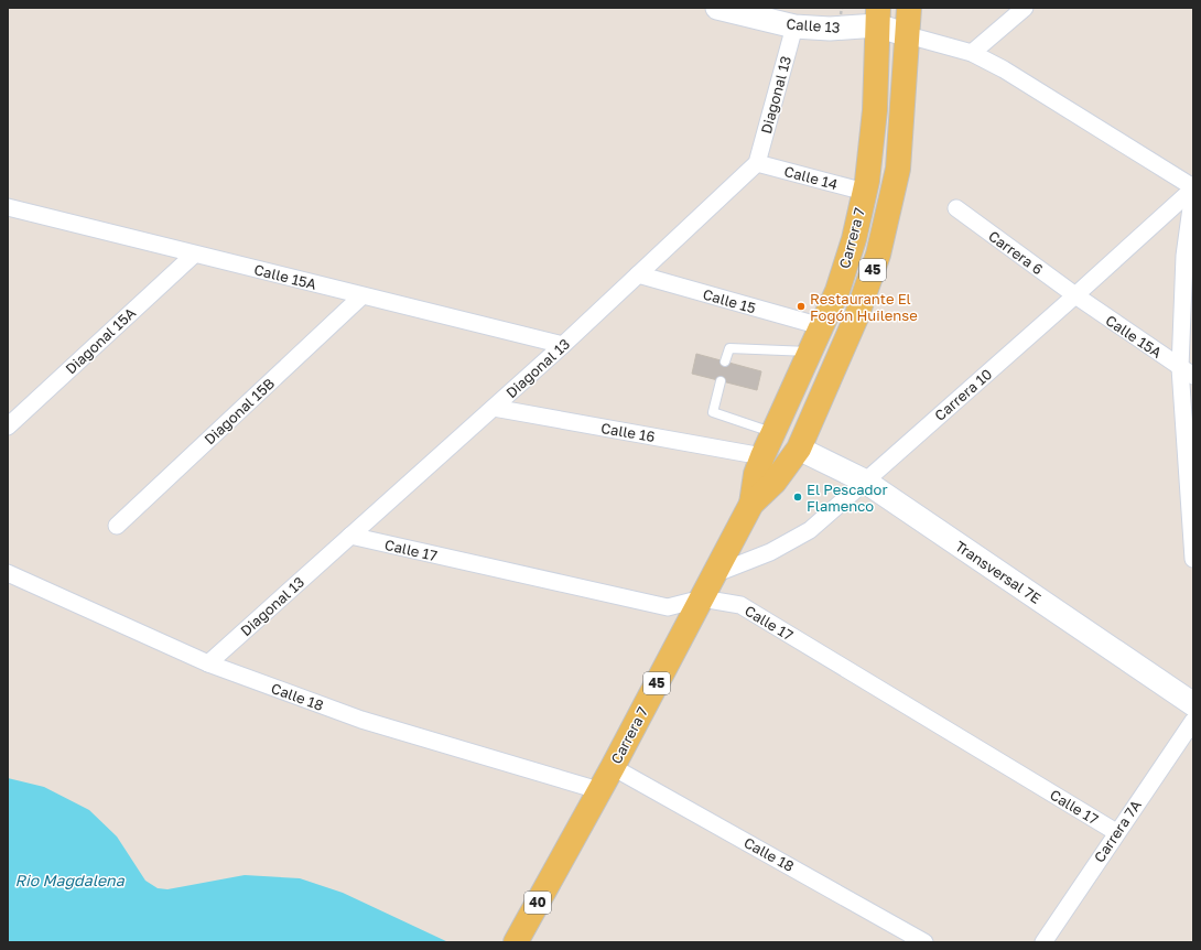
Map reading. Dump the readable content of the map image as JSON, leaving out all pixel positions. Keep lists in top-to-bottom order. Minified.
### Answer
{"streets":{"main road":["Carrera 7","45","40"],"street":["Calle 13","Diagonal 13","Calle 14","Carrera 6","Calle 15A","Calle 15","Diagonal 15A","Carrera 10","Diagonal 15B","Calle 16","Calle 17","Transversal 7E","Calle 18","Carrera 7A"]},"crossings":[["Calle 13","Diagonal 13"],["Calle 13","Carrera 7"],["Diagonal 13","Calle 14"],["Diagonal 13","Calle 15A"],["Diagonal 13","Calle 15"],["Diagonal 13","Calle 16"],["Diagonal 13","Calle 17"],["Diagonal 13","Calle 18"],["Calle 14","Carrera 7"],["Carrera 7","Calle 15"],["Carrera 7","Carrera 10"],["Carrera 7","Calle 16"],["Carrera 7","Calle 17"],["Carrera 7","Transversal 7E"],["Carrera 7","Calle 18"],["Carrera 6","Calle 15A"],["Carrera 6","Carrera 10"],["Calle 15A","Diagonal 15A"],["Calle 15A","Carrera 10"],["Calle 15A","Diagonal 15B"],["Carrera 10","Transversal 7E"],["Calle 17","Carrera 7A"]],"water":["Rio Magdalena"],"places":["Restaurante El Fogón Huilense","El Pescador Flamenco"]}
